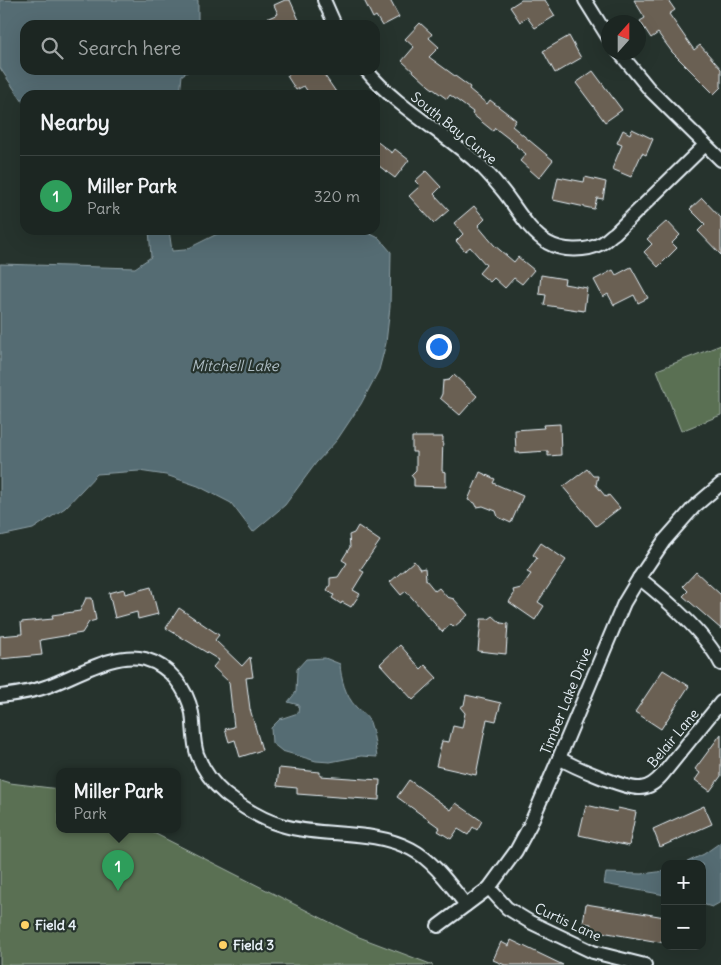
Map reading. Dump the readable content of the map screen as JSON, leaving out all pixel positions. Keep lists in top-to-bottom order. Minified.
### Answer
{"streets":{"street":["South Bay Curve","Timber Lake Drive","Belair Lane","Curtis Lane"]},"crossings":[["Timber Lake Drive","Belair Lane"],["Timber Lake Drive","Curtis Lane"]],"water":["Mitchell Lake"],"places":["Field 4","Field 3"],"north":"top","page":{"search":"Search here","heading":"Nearby","list":[{"mark":"1","name":"Miller Park","note":"Park","value":"320 m"}],"popup":["Miller Park","Park"],"pins":"1","map_buttons":["+","−"]}}
